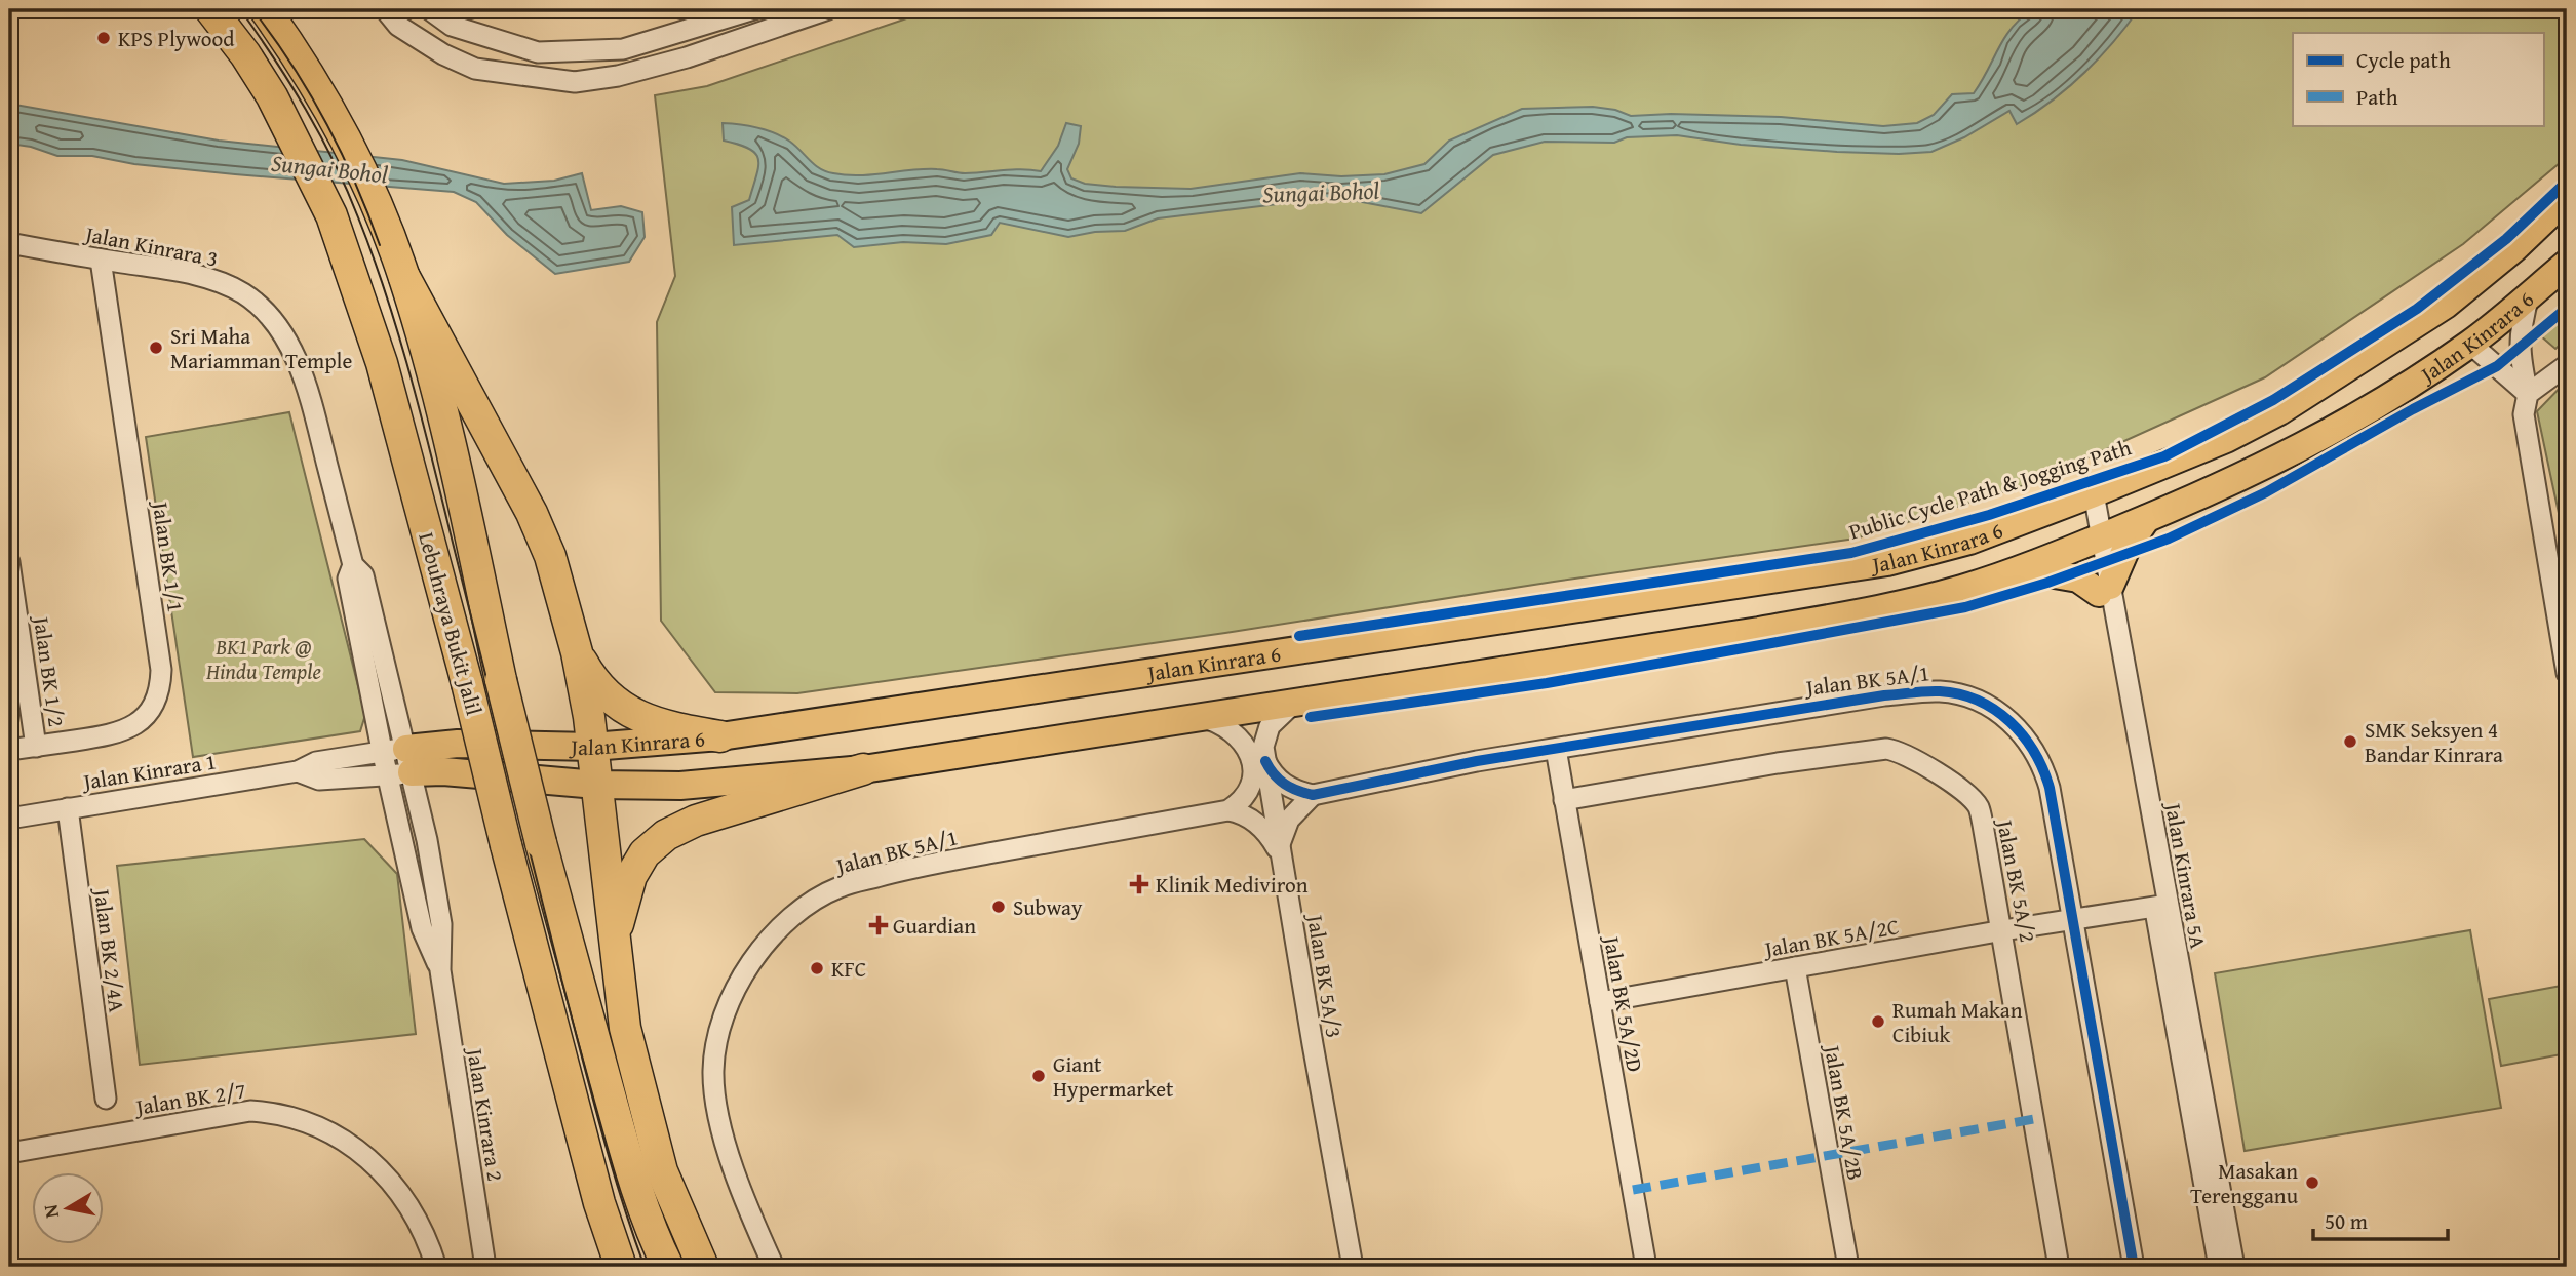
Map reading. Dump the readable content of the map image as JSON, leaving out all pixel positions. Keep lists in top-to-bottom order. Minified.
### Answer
{"streets":{"highway":["Lebuhraya Bukit Jalil"],"main road":["Jalan Kinrara 6"],"street":["Jalan Kinrara 3","Jalan BK 1/1","Jalan BK 1/2","Jalan BK 5A/1","Jalan Kinrara 1","Jalan Kinrara 5A","Jalan BK 5A/2","Jalan BK 5A/2C","Jalan BK 2/4A","Jalan BK 5A/3","Jalan BK 5A/2D","Jalan BK 2/7","Jalan BK 5A/2B","Jalan Kinrara 2"],"cycle path":["Public Cycle Path & Jogging Path"]},"crossings":[["Jalan Kinrara 3","Jalan Kinrara 6"],["Jalan Kinrara 3","Jalan BK 1/1"],["Jalan Kinrara 3","Jalan Kinrara 1"],["Jalan Kinrara 3","Jalan Kinrara 2"],["Jalan Kinrara 6","Jalan Kinrara 1"],["Jalan Kinrara 6","Jalan Kinrara 5A"],["Jalan Kinrara 6","Jalan BK 5A/3"],["Jalan Kinrara 6","Jalan Kinrara 2"],["Jalan BK 1/1","Jalan BK 1/2"],["Jalan BK 5A/1","Jalan BK 5A/2C"],["Jalan BK 5A/1","Jalan BK 5A/2D"],["Jalan Kinrara 1","Jalan BK 2/4A"],["Jalan Kinrara 1","Jalan Kinrara 2"],["Jalan Kinrara 5A","Jalan BK 5A/2C"],["Jalan BK 5A/2","Jalan BK 5A/2C"],["Jalan BK 5A/2","Jalan BK 5A/2D"],["Jalan BK 5A/2C","Jalan BK 5A/2D"],["Jalan BK 5A/2C","Jalan BK 5A/2B"]],"water":["Sungai Bohol"],"parks":["BK1 Park @ Hindu Temple"],"places":{"other":["KPS Plywood","Sri Maha Mariamman Temple","SMK Seksyen 4 Bandar Kinrara","Subway","KFC","Rumah Makan Cibiuk","Giant Hypermarket","Masakan Terengganu"],"health":["Klinik Mediviron","Guardian"]},"legend":["Cycle path","Path"],"scale_bar":"50 m","north":"left"}
